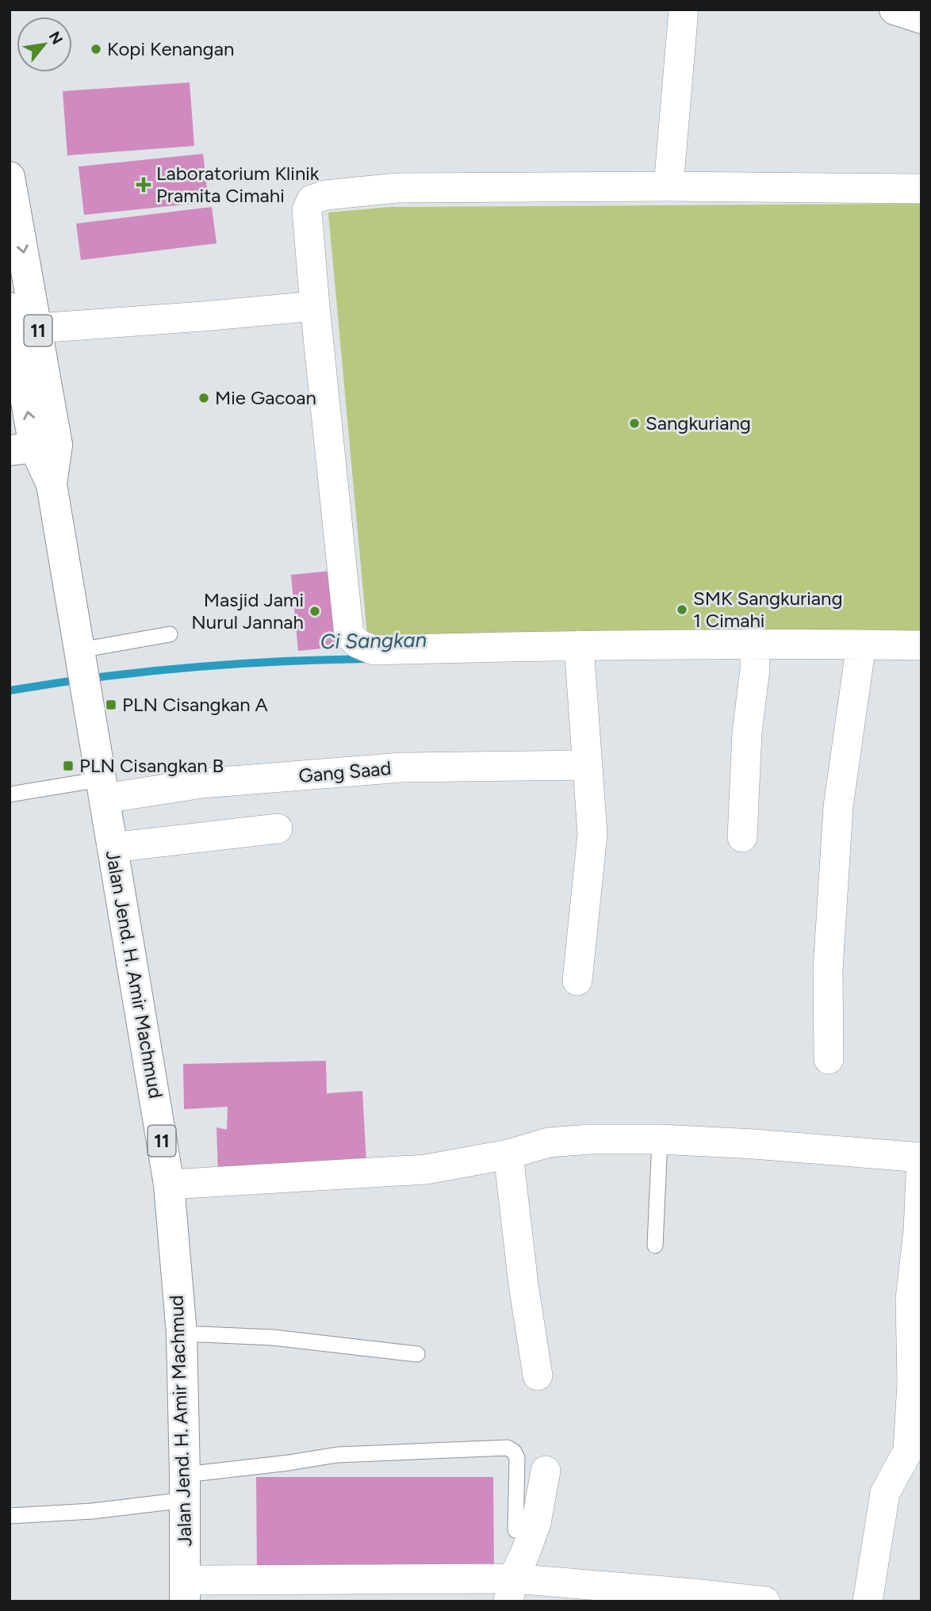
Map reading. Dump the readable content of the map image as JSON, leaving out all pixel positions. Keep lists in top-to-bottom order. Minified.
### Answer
{"streets":{"main road":["11","Jalan Jend. H. Amir Machmud"],"street":["Gang Saad"]},"crossings":[["Gang Saad","Jalan Jend. H. Amir Machmud"]],"water":["Ci Sangkan"],"places":{"other":["Kopi Kenangan","Mie Gacoan","Sangkuriang","SMK Sangkuriang 1 Cimahi","Masjid Jami Nurul Jannah"],"health":["Laboratorium Klinik Pramita Cimahi"],"transit":["PLN Cisangkan A","PLN Cisangkan B"]},"north":"top right"}
